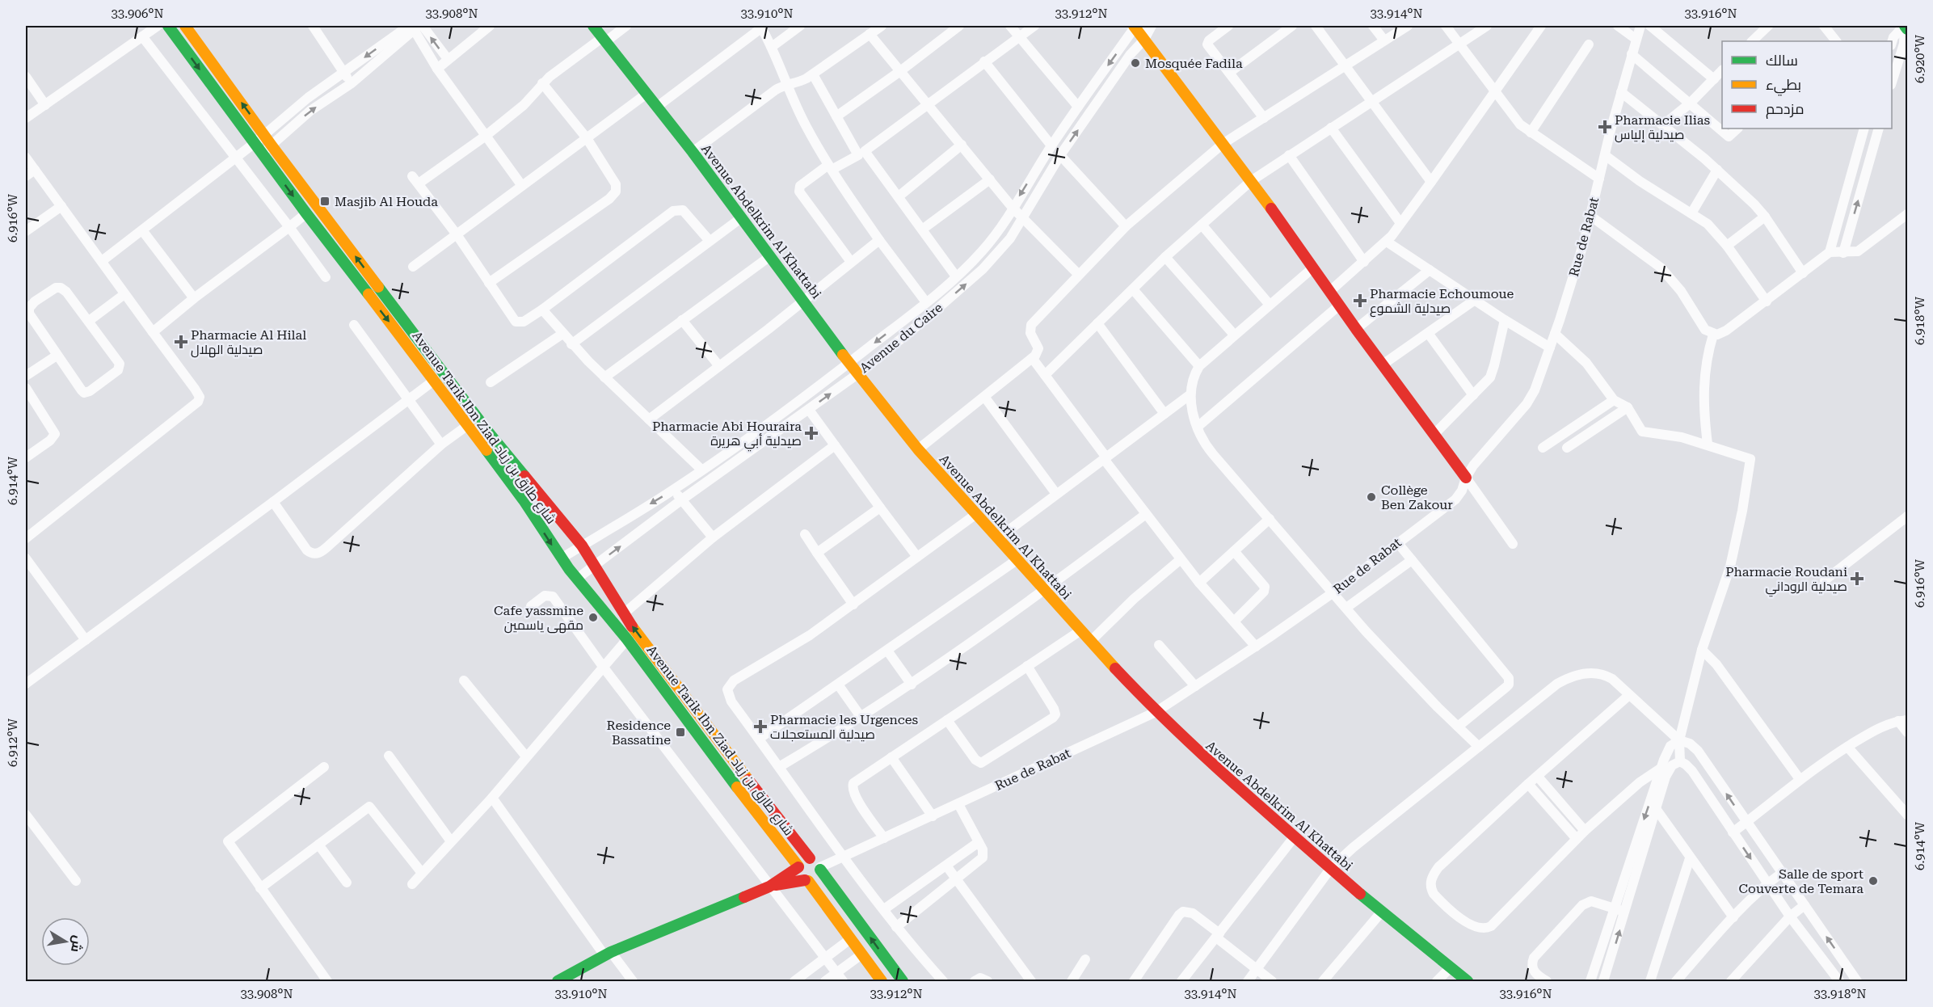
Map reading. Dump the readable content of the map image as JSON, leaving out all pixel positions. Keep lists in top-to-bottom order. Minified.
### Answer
{"streets":{"main road":["Avenue Abdelkrim Al Khattabi","Avenue Tarik Ibn Ziad شارع طارق بن زياد"],"street":["Rue de Rabat","Avenue du Caire"]},"crossings":[["Avenue Abdelkrim Al Khattabi","Rue de Rabat"],["Avenue Abdelkrim Al Khattabi","Avenue du Caire"],["Rue de Rabat","Avenue Tarik Ibn Ziad شارع طارق بن زياد"],["Avenue du Caire","Avenue Tarik Ibn Ziad شارع طارق بن زياد"]],"places":{"other":["Mosquée Fadila","Collège Ben Zakour","Cafe yassmine مقهى ياسمين","Salle de sport Couverte de Temara"],"health":["Pharmacie Ilias صيدلية إلياس","Pharmacie Echoumoue صيدلية الشموع","Pharmacie Al Hilal صيدلية الهلال","Pharmacie Abi Houraira صيدلية أبي هريرة","Pharmacie Roudani صيدلية الروداني","Pharmacie les Urgences صيدلية المستعجلات"],"transit":["Masjib Al Houda","Residence Bassatine"]},"legend":["سالك","بطيء","مزدحم"],"north":"right","coordinates":["33.906°N","33.908°N","33.910°N","33.912°N","33.914°N","33.916°N","6.920°W","6.916°W","6.918°W","6.914°W","6.912°W","33.918°N"]}
